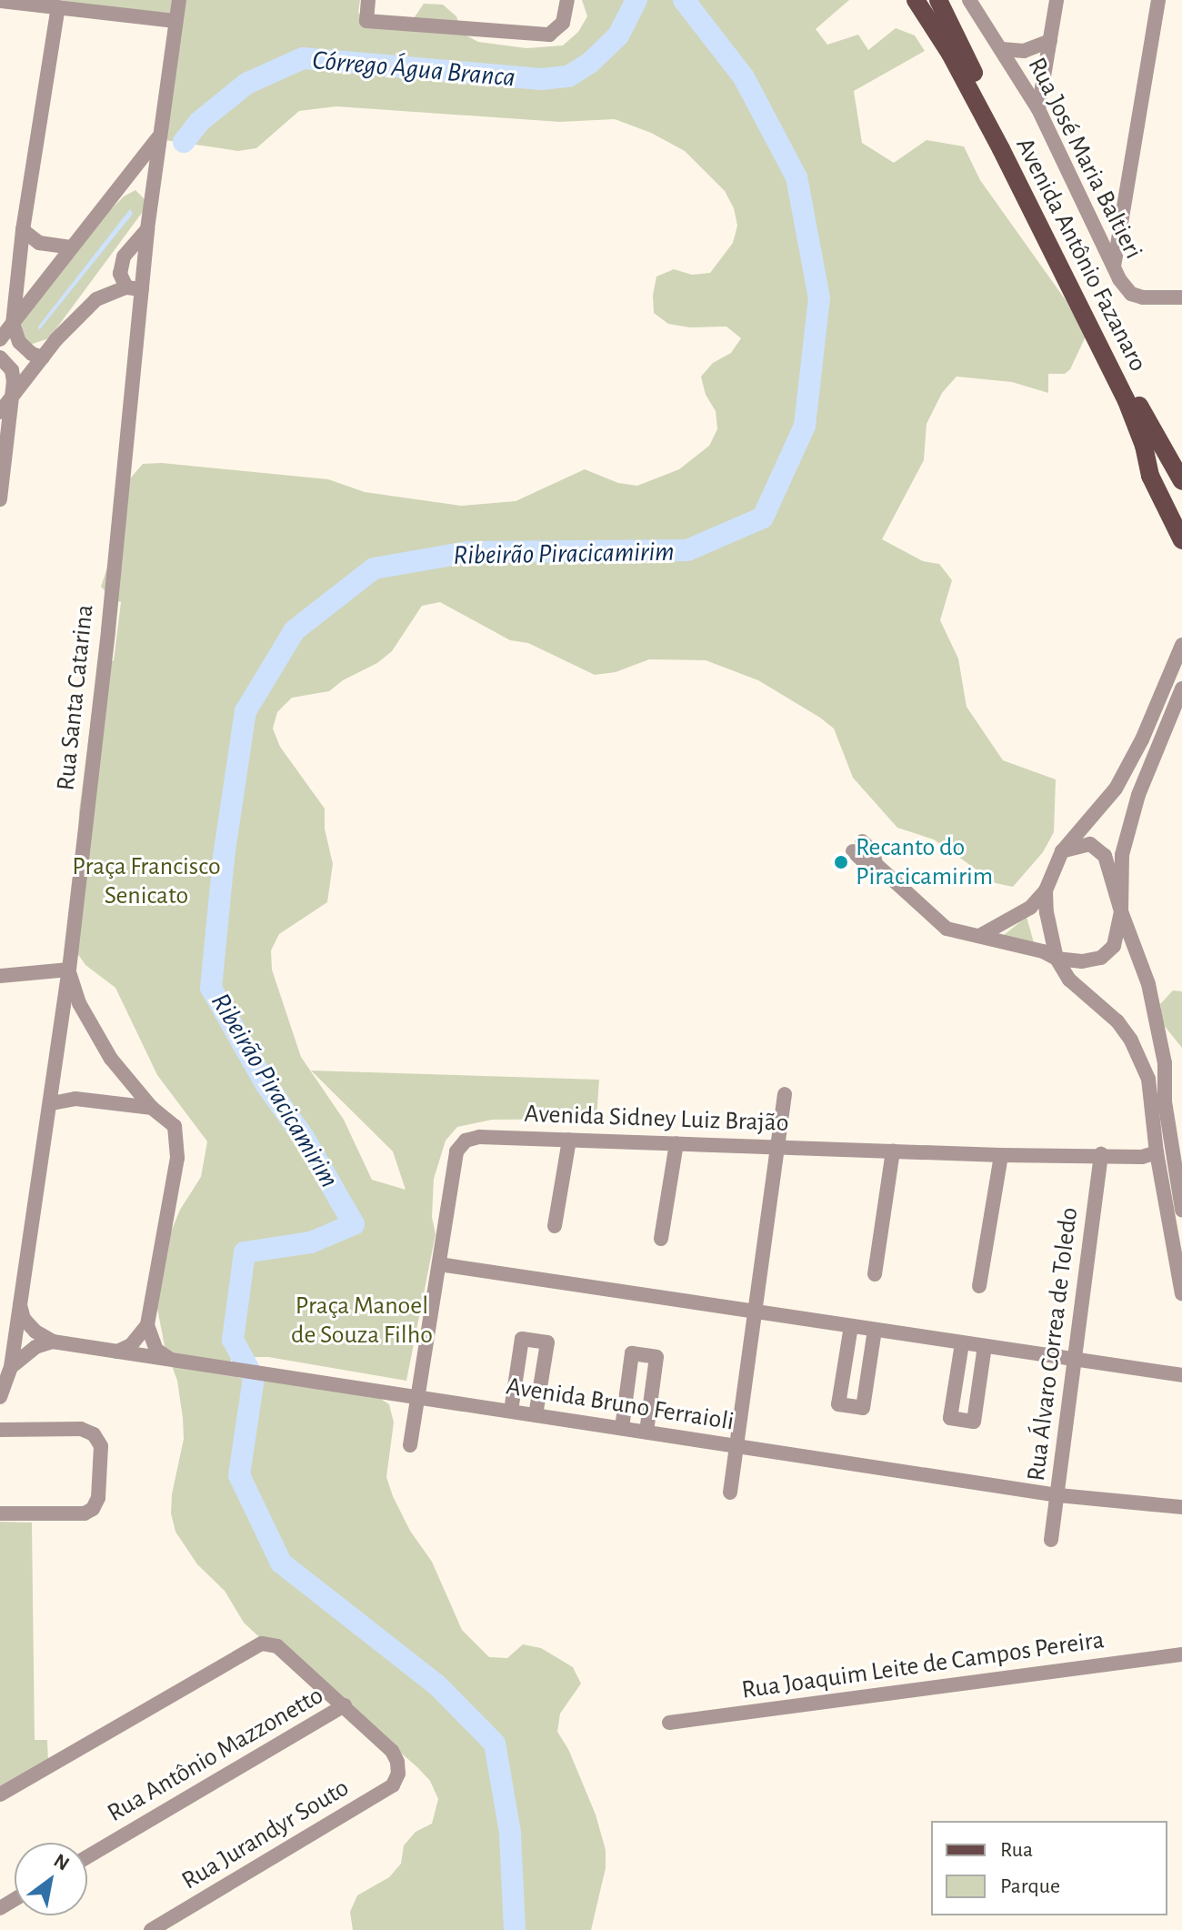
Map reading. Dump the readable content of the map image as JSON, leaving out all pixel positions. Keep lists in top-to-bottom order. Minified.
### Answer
{"streets":{"main road":["Avenida Antônio Fazanaro"],"street":["Rua José Maria Baltieri","Rua Santa Catarina","Avenida Sidney Luiz Brajão","Rua Álvaro Correa de Toledo","Avenida Bruno Ferraioli","Rua Joaquim Leite de Campos Pereira","Rua Antônio Mazzonetto","Rua Jurandyr Souto"]},"crossings":[["Avenida Sidney Luiz Brajão","Rua Álvaro Correa de Toledo"],["Avenida Sidney Luiz Brajão","Avenida Bruno Ferraioli"],["Rua Álvaro Correa de Toledo","Avenida Bruno Ferraioli"],["Rua Antônio Mazzonetto","Rua Jurandyr Souto"]],"water":["Córrego Água Branca","Ribeirão Piracicamirim"],"parks":["Praça Francisco Senicato","Praça Manoel de Souza Filho"],"places":["Recanto do Piracicamirim"],"legend":["Rua","Parque"],"north":"top right"}
